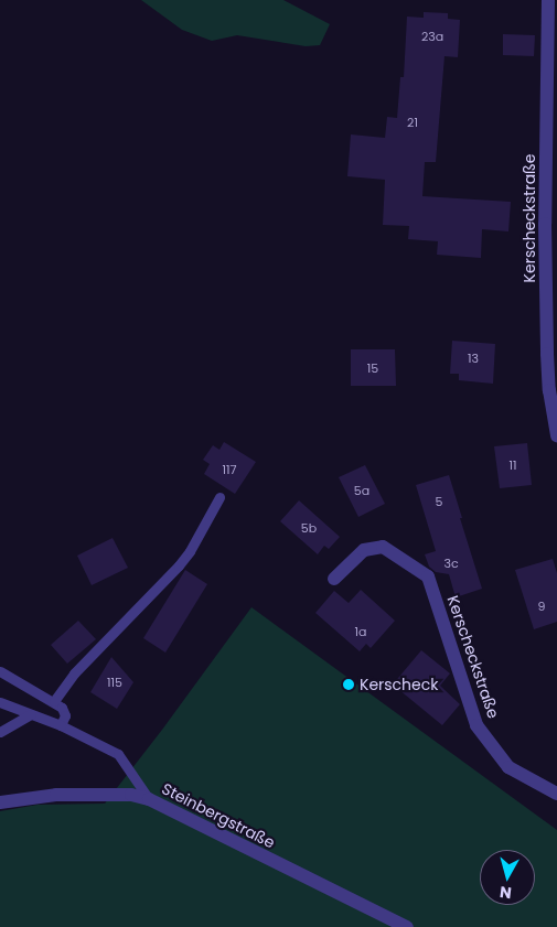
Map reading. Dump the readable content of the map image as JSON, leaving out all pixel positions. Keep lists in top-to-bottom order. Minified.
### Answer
{"streets":{"street":["Kerscheckstraße","Steinbergstraße"]},"places":["Kerscheck"],"house_numbers":["23a","21","13","15","11","117","5a","5","5b","3c","9","1a","115"],"north":"bottom"}
